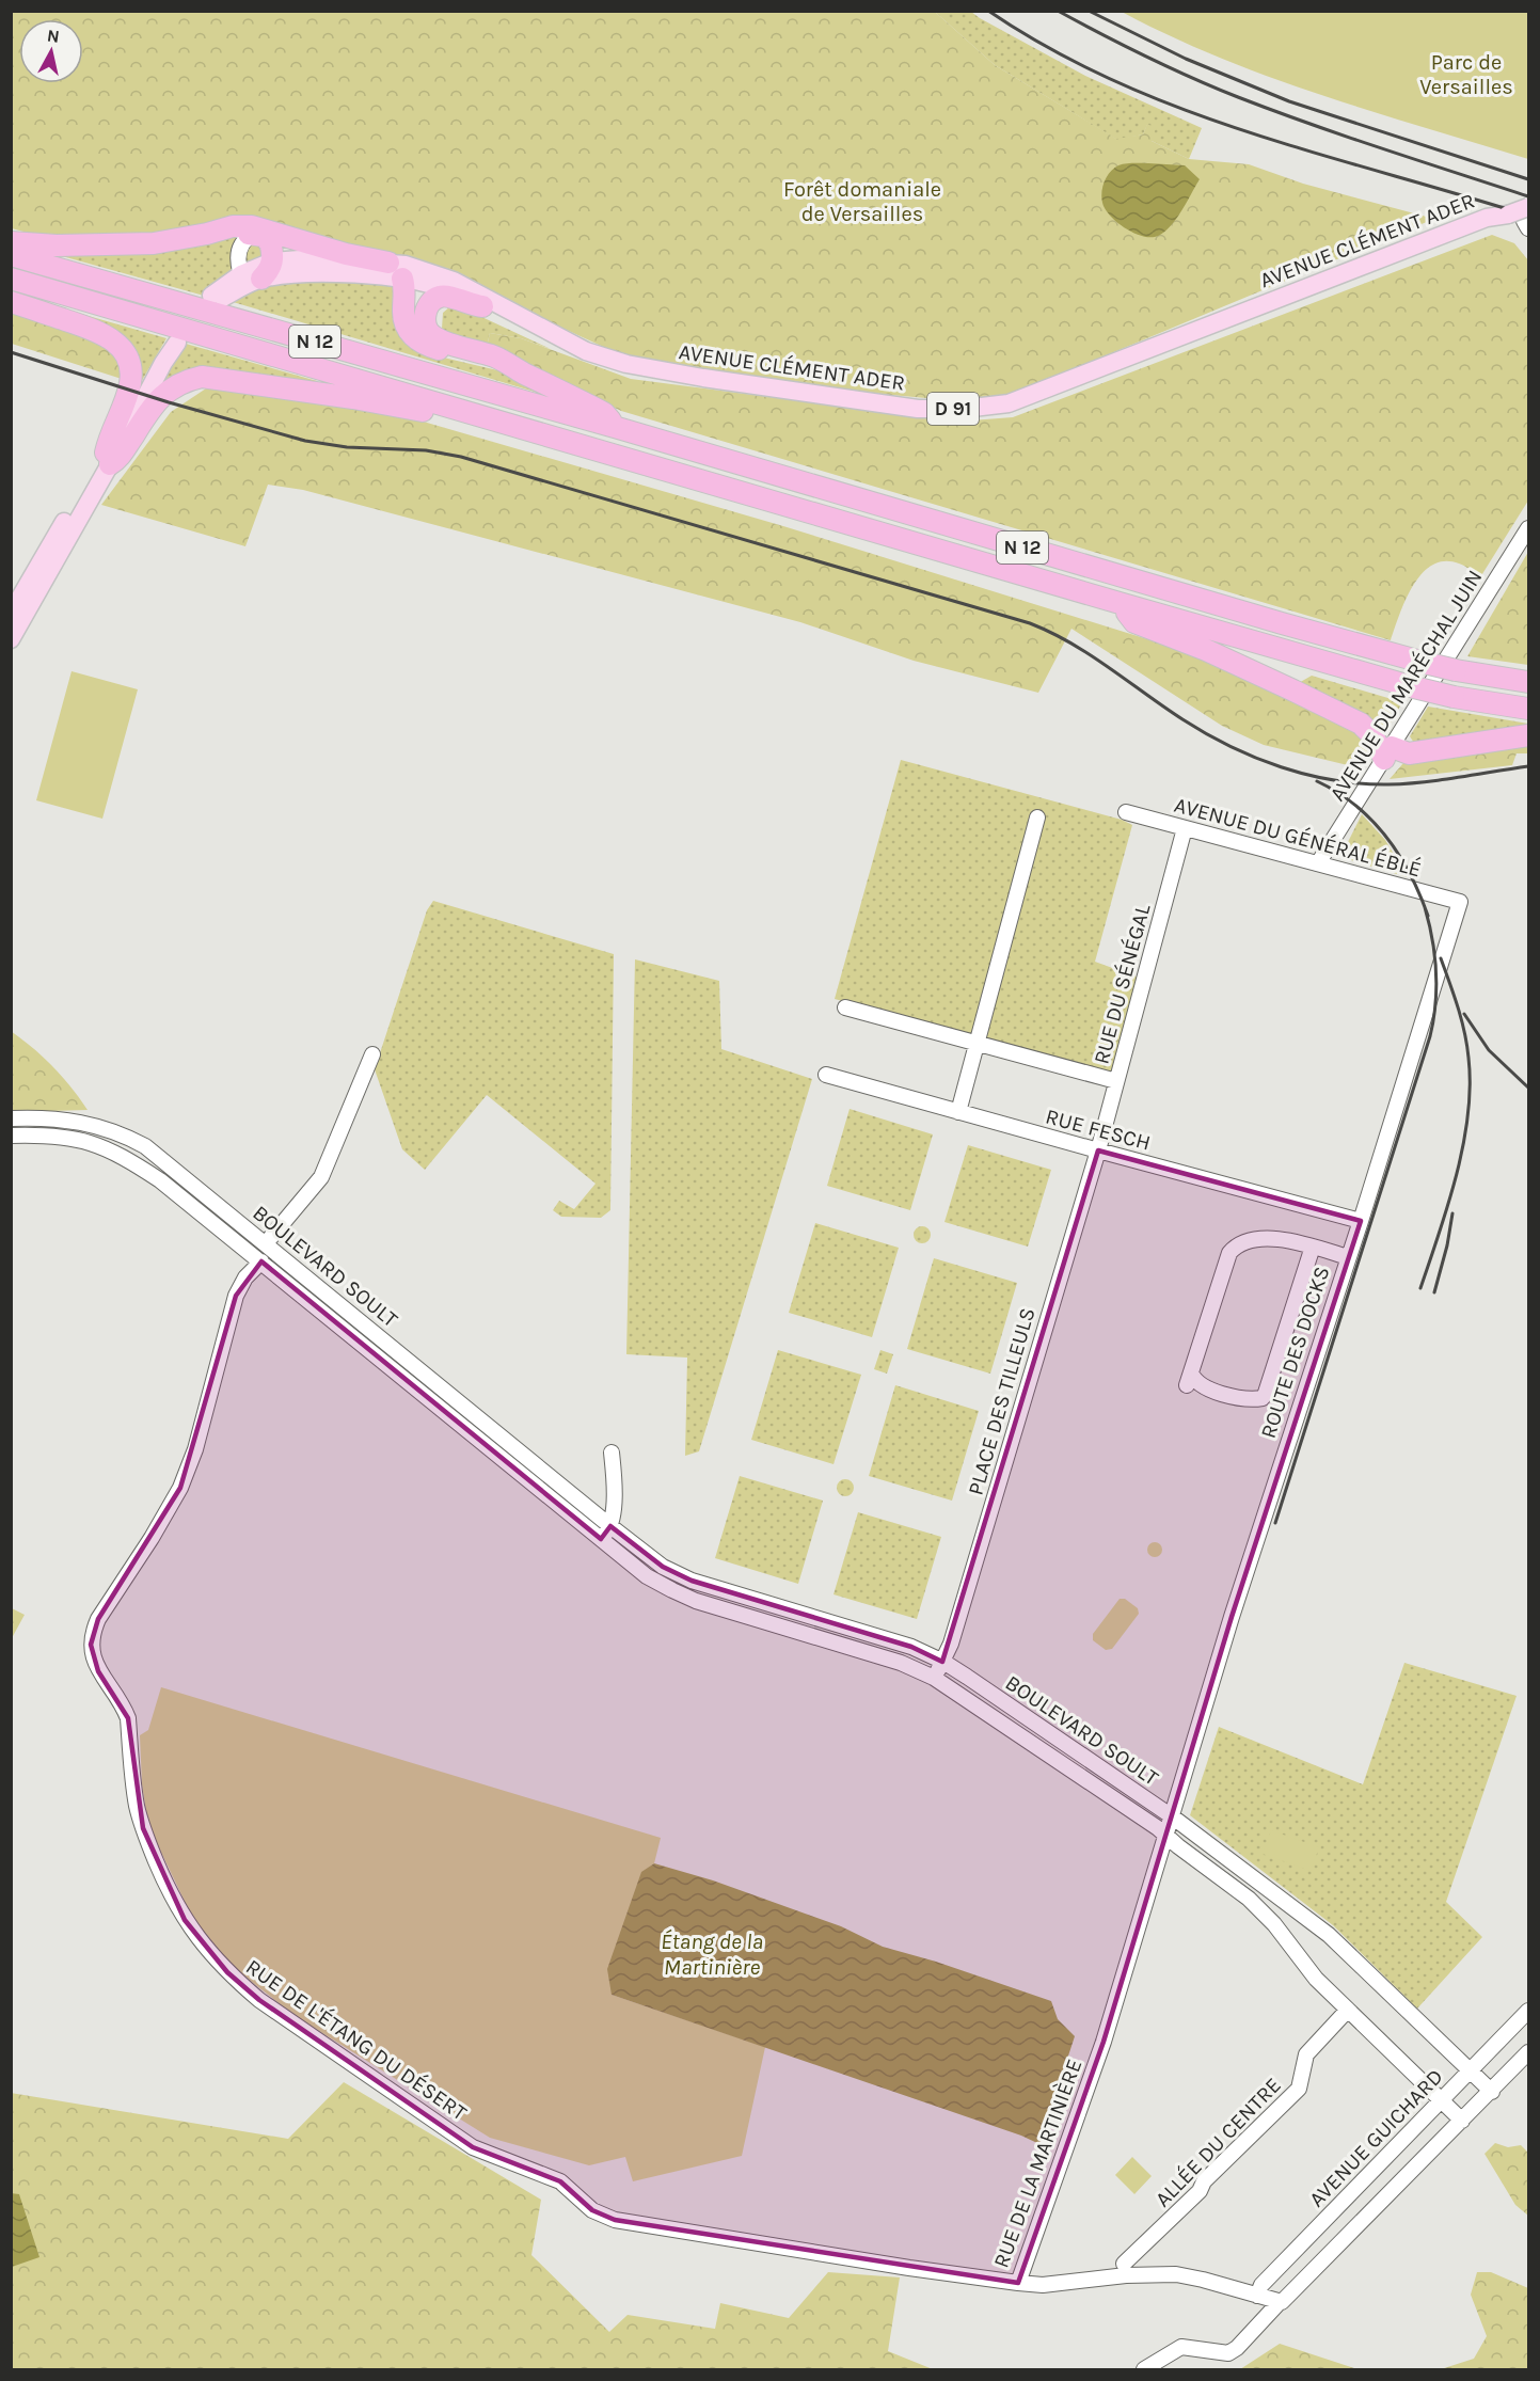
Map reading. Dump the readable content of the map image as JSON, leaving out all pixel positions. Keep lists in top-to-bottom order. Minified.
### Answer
{"streets":{"highway":["N 12"],"main road":["AVENUE CLÉMENT ADER","D 91"],"street":["AVENUE DU MARÉCHAL JUIN","AVENUE DU GÉNÉRAL ÉBLÉ","RUE DU SÉNÉGAL","RUE FESCH","BOULEVARD SOULT","ROUTE DES DOCKS","PLACE DES TILLEULS","RUE DE L'ÉTANG DU DÉSERT","AVENUE GUICHARD","ALLÉE DU CENTRE","RUE DE LA MARTINIÈRE"]},"crossings":[["AVENUE DU MARÉCHAL JUIN","AVENUE DU GÉNÉRAL ÉBLÉ"],["AVENUE DU GÉNÉRAL ÉBLÉ","RUE DU SÉNÉGAL"],["AVENUE DU GÉNÉRAL ÉBLÉ","ROUTE DES DOCKS"],["RUE DU SÉNÉGAL","RUE FESCH"],["RUE DU SÉNÉGAL","PLACE DES TILLEULS"],["RUE FESCH","ROUTE DES DOCKS"],["RUE FESCH","PLACE DES TILLEULS"],["BOULEVARD SOULT","ROUTE DES DOCKS"],["BOULEVARD SOULT","PLACE DES TILLEULS"],["BOULEVARD SOULT","RUE DE L'ÉTANG DU DÉSERT"],["BOULEVARD SOULT","AVENUE GUICHARD"],["BOULEVARD SOULT","ALLÉE DU CENTRE"],["BOULEVARD SOULT","RUE DE LA MARTINIÈRE"],["ROUTE DES DOCKS","RUE DE LA MARTINIÈRE"],["RUE DE L'ÉTANG DU DÉSERT","RUE DE LA MARTINIÈRE"]],"water":["Étang de la Martinière"],"parks":["Parc de Versailles","Forêt domaniale de Versailles"],"north":"top"}
